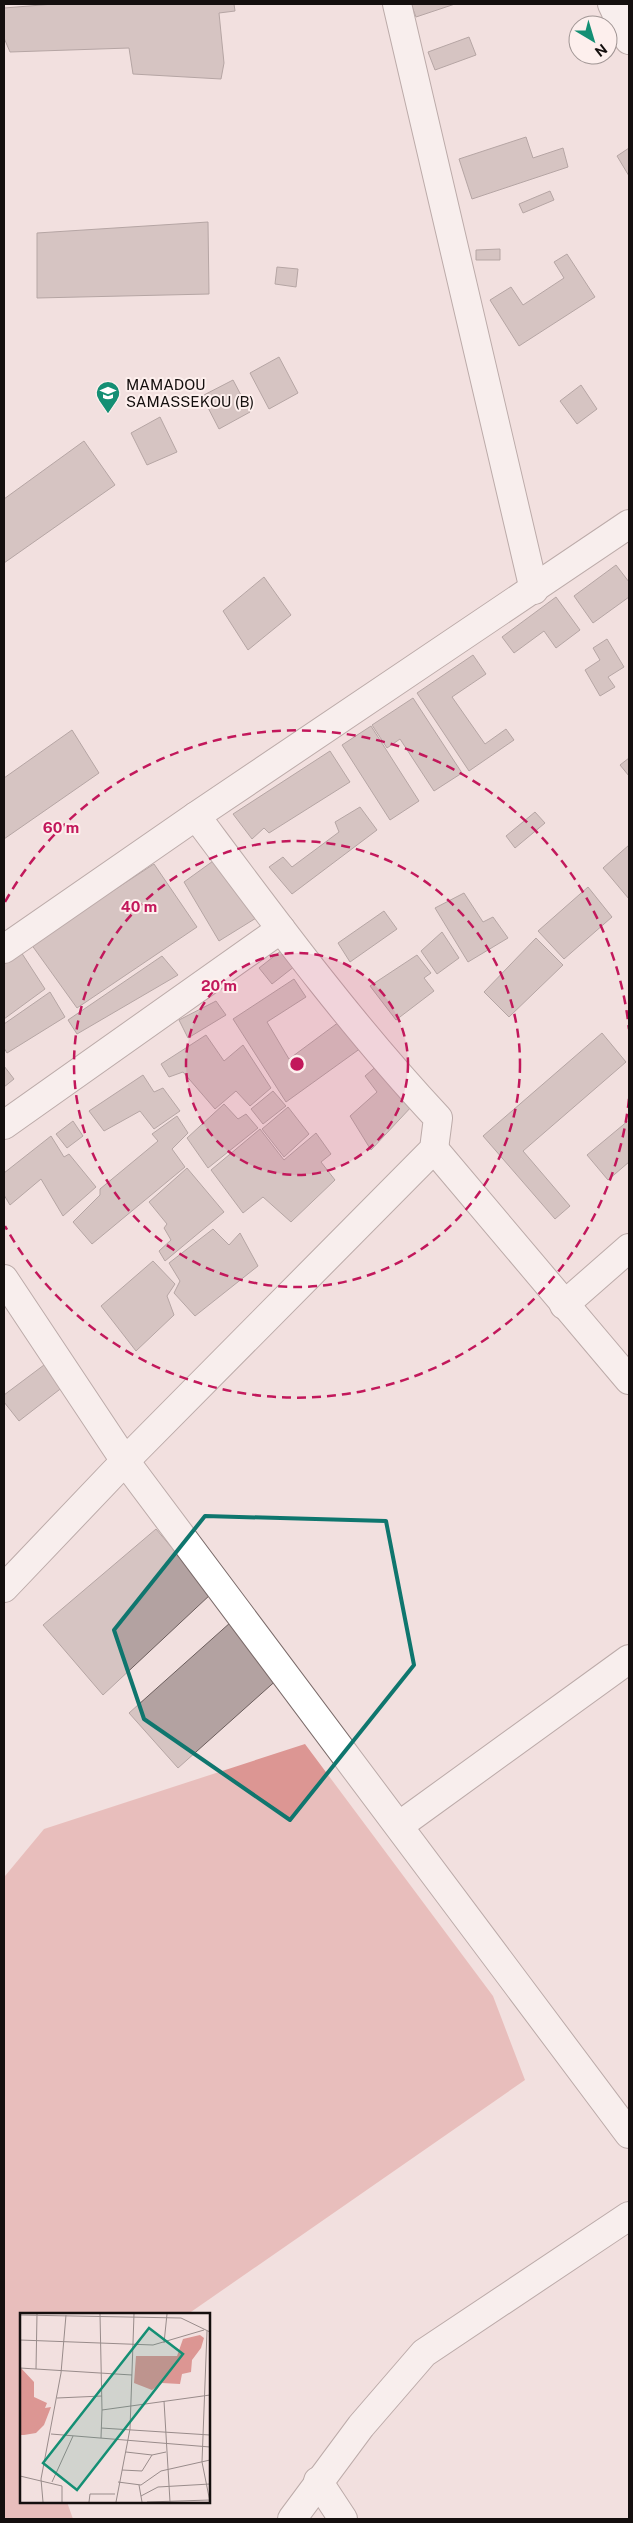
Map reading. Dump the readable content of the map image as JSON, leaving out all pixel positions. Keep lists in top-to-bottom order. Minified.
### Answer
{"places":{"school or university":["MAMADOU SAMASSEKOU (B)"]},"north":"bottom right","rings":["60 m","40 m","20 m"]}
